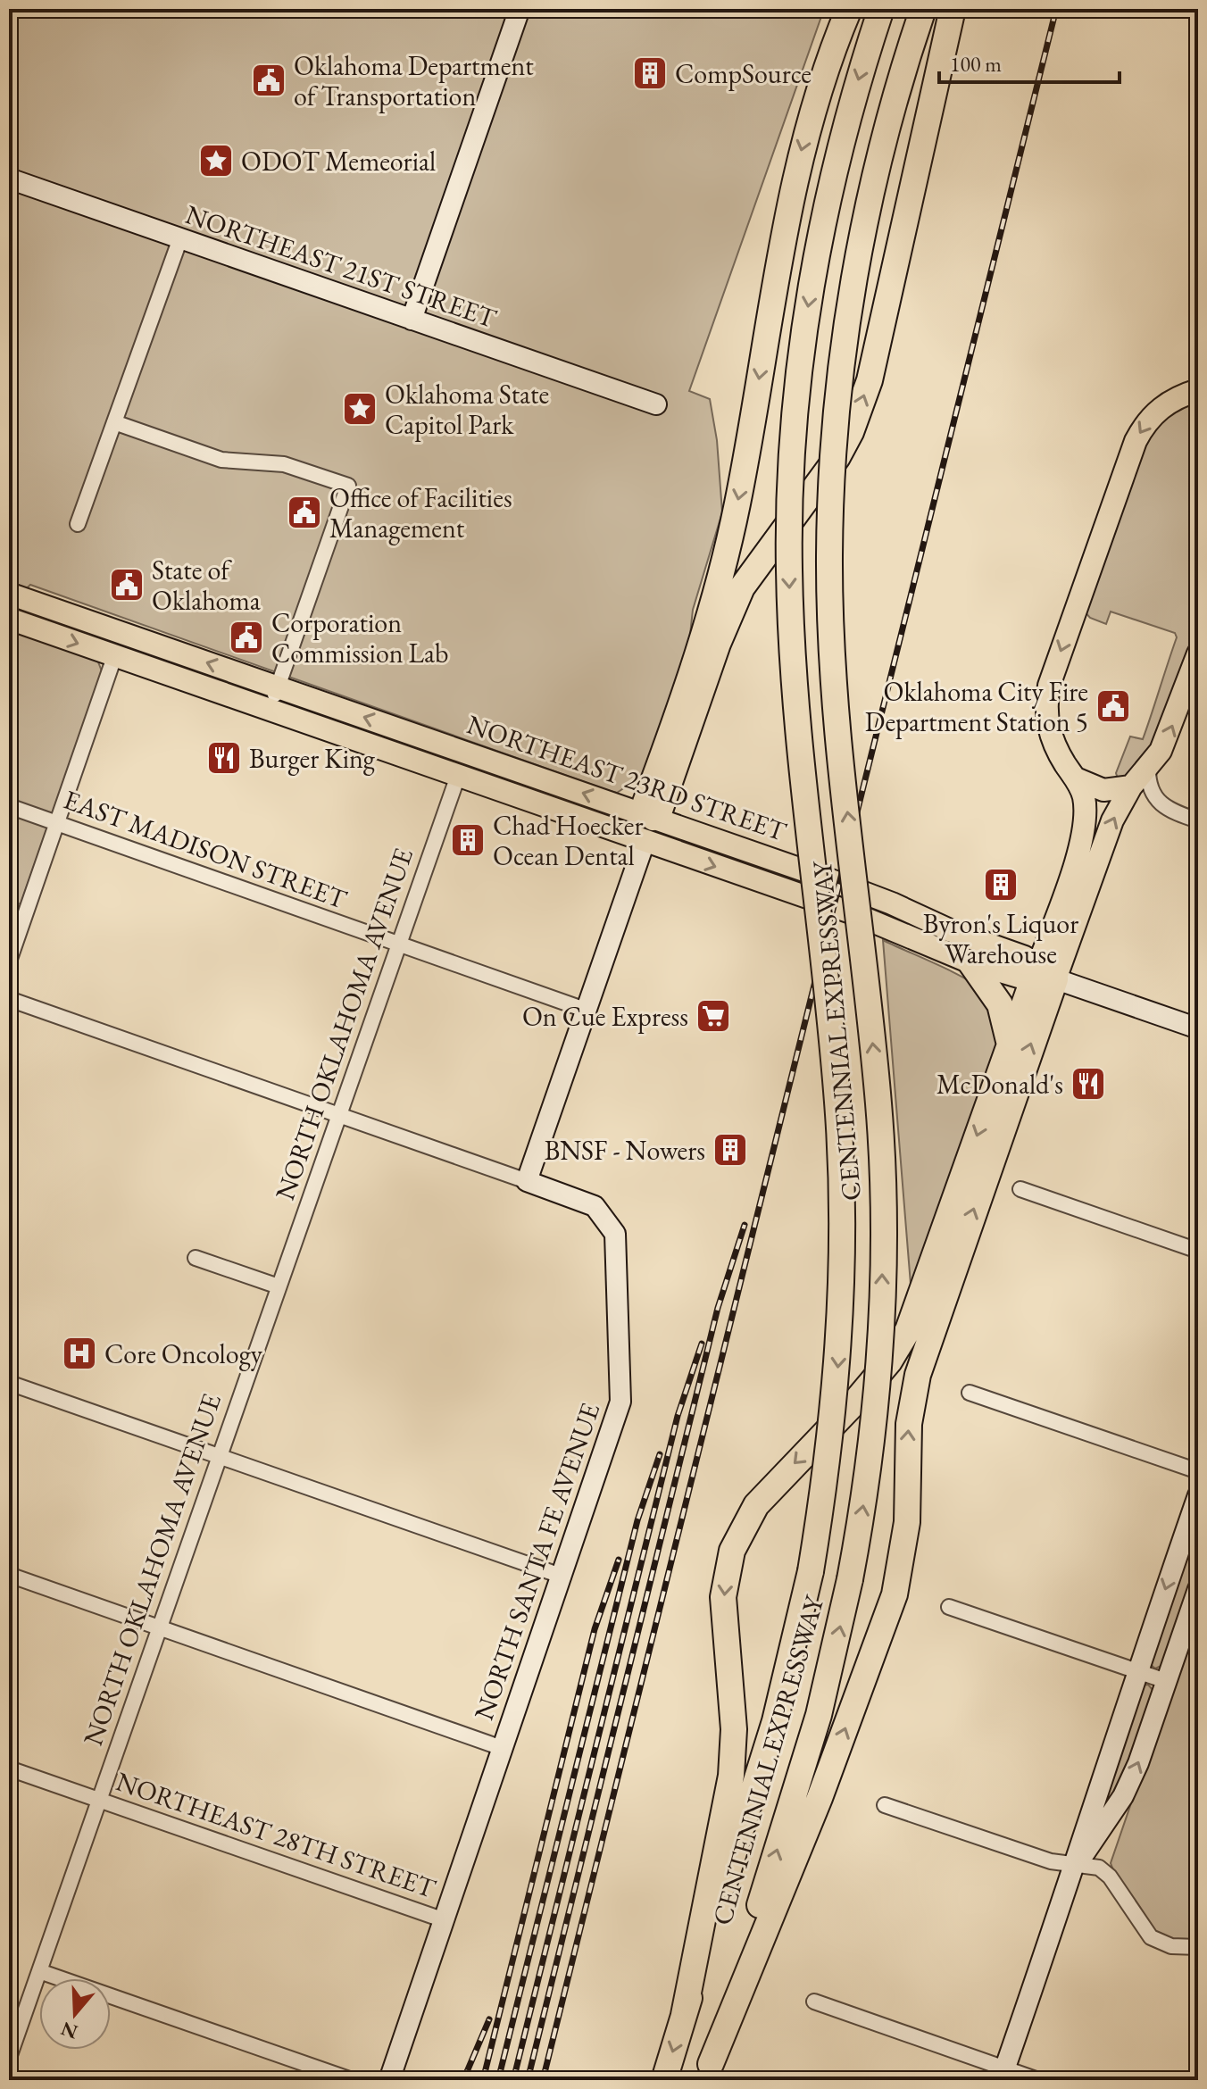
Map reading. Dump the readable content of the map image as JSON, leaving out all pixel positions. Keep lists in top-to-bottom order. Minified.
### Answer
{"streets":{"highway":["CENTENNIAL EXPRESSWAY"],"main road":["NORTHEAST 23RD STREET"],"street":["NORTHEAST 21ST STREET","EAST MADISON STREET","NORTH OKLAHOMA AVENUE","NORTH SANTA FE AVENUE","NORTHEAST 28TH STREET"]},"crossings":[["NORTHEAST 23RD STREET","NORTH OKLAHOMA AVENUE"],["EAST MADISON STREET","NORTH OKLAHOMA AVENUE"],["NORTH OKLAHOMA AVENUE","NORTHEAST 28TH STREET"],["NORTH SANTA FE AVENUE","NORTHEAST 28TH STREET"]],"places":{"building":["CompSource","Chad Hoecker Ocean Dental","Byron's Liquor Warehouse","BNSF - Nowers"],"public building":["Oklahoma Department of Transportation","Office of Facilities Management","State of Oklahoma","Corporation Commission Lab","Oklahoma City Fire Department Station 5"],"place":["ODOT Memeorial","Oklahoma State Capitol Park"],"restaurant":["Burger King","McDonald's"],"supermarket":["On Cue Express"],"hospital":["Core Oncology"]},"scale_bar":"100 m","north":"bottom"}
